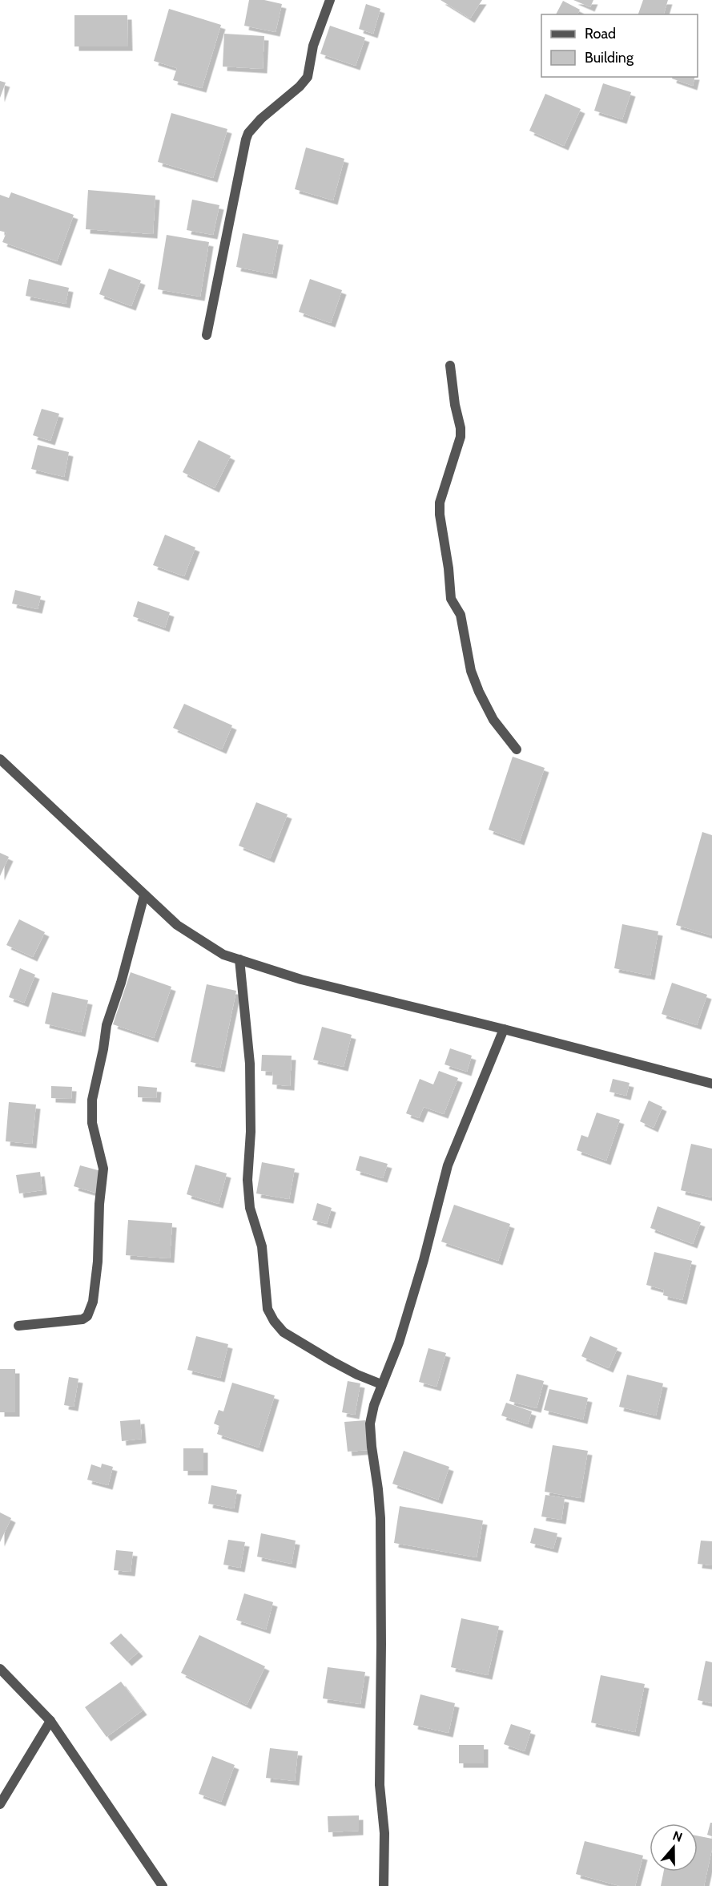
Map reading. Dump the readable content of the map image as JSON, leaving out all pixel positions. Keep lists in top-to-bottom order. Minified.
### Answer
{"legend":["Road","Building"],"north":"top"}
